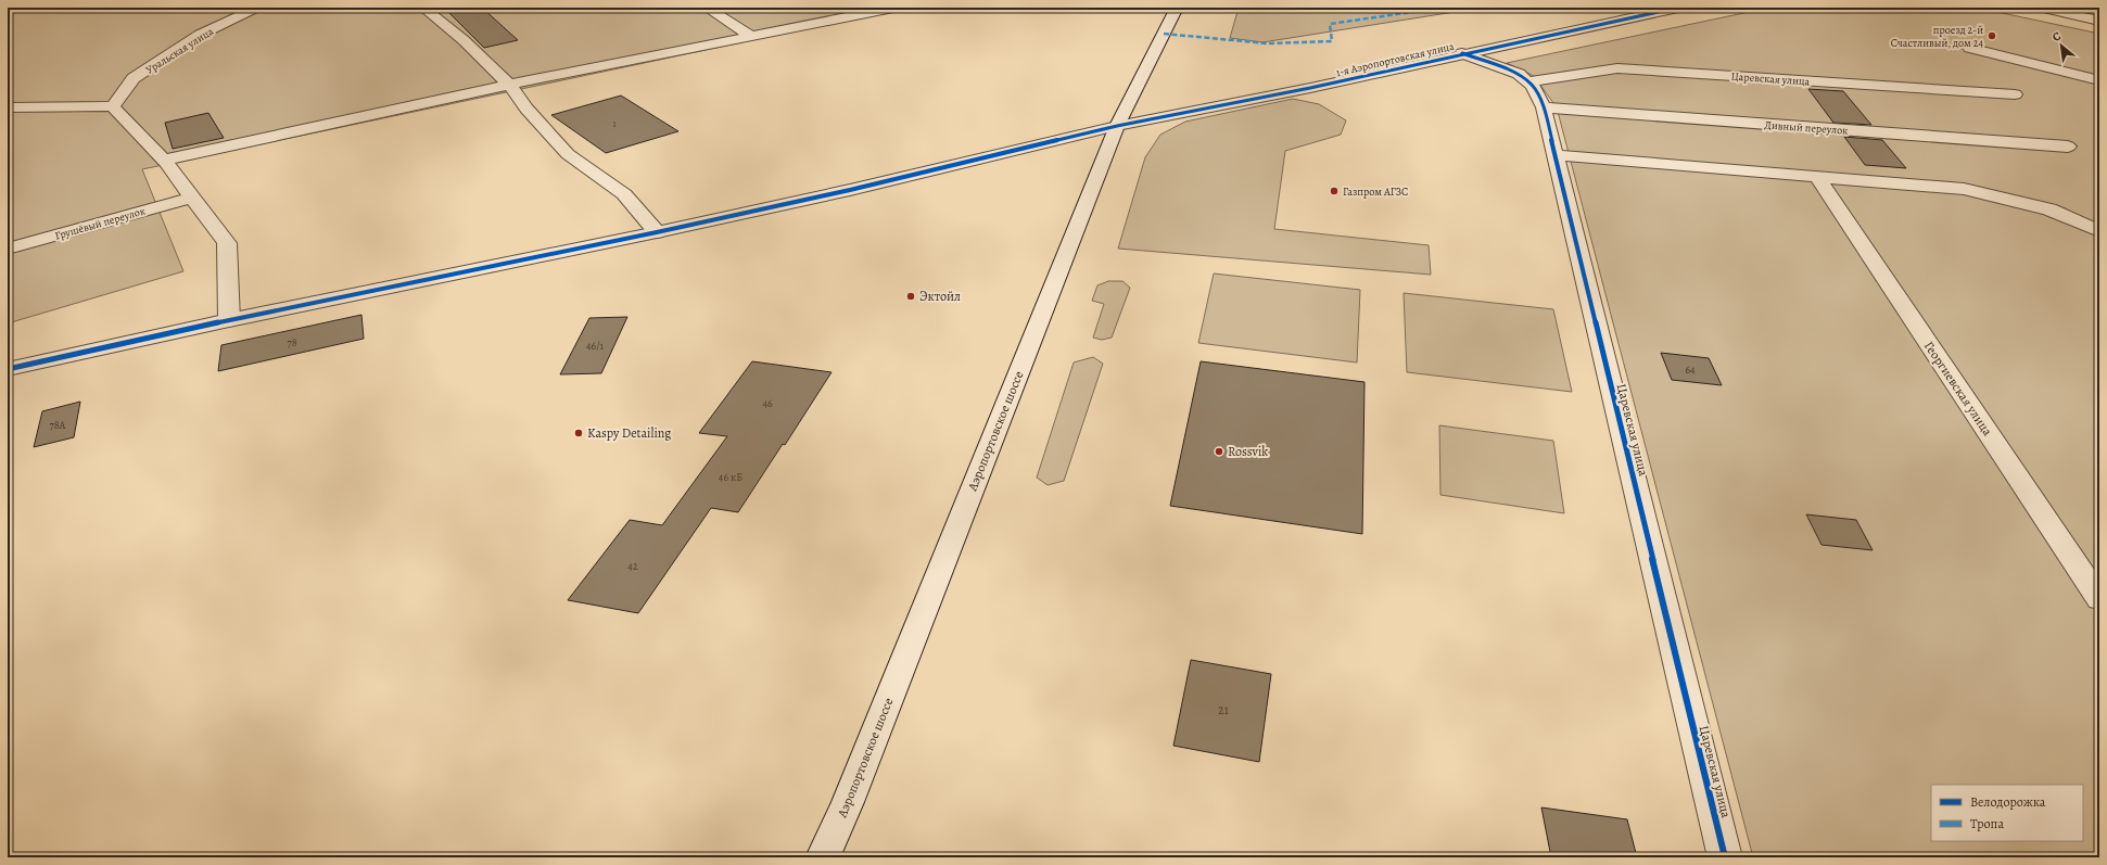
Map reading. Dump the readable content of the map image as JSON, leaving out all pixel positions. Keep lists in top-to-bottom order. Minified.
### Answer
{"streets":{"street":["Уральская улица","1-я Аэропортовская улица","Царевская улица","Дивный переулок","Грушёвый переулок","Георгиевская улица","Аэропортовское шоссе"]},"crossings":[["1-я Аэропортовская улица","Царевская улица"],["1-я Аэропортовская улица","Аэропортовское шоссе"],["Царевская улица","Дивный переулок"]],"places":["проезд 2-й Счастливый, дом 24","Газпром АГЗС","Эктойл","Kaspy Detailing","Rossvik"],"house_numbers":["1","78","46/1","64","46","78А","46 кБ","42","21"],"legend":["Велодорожка","Тропа"],"north":"top left"}
